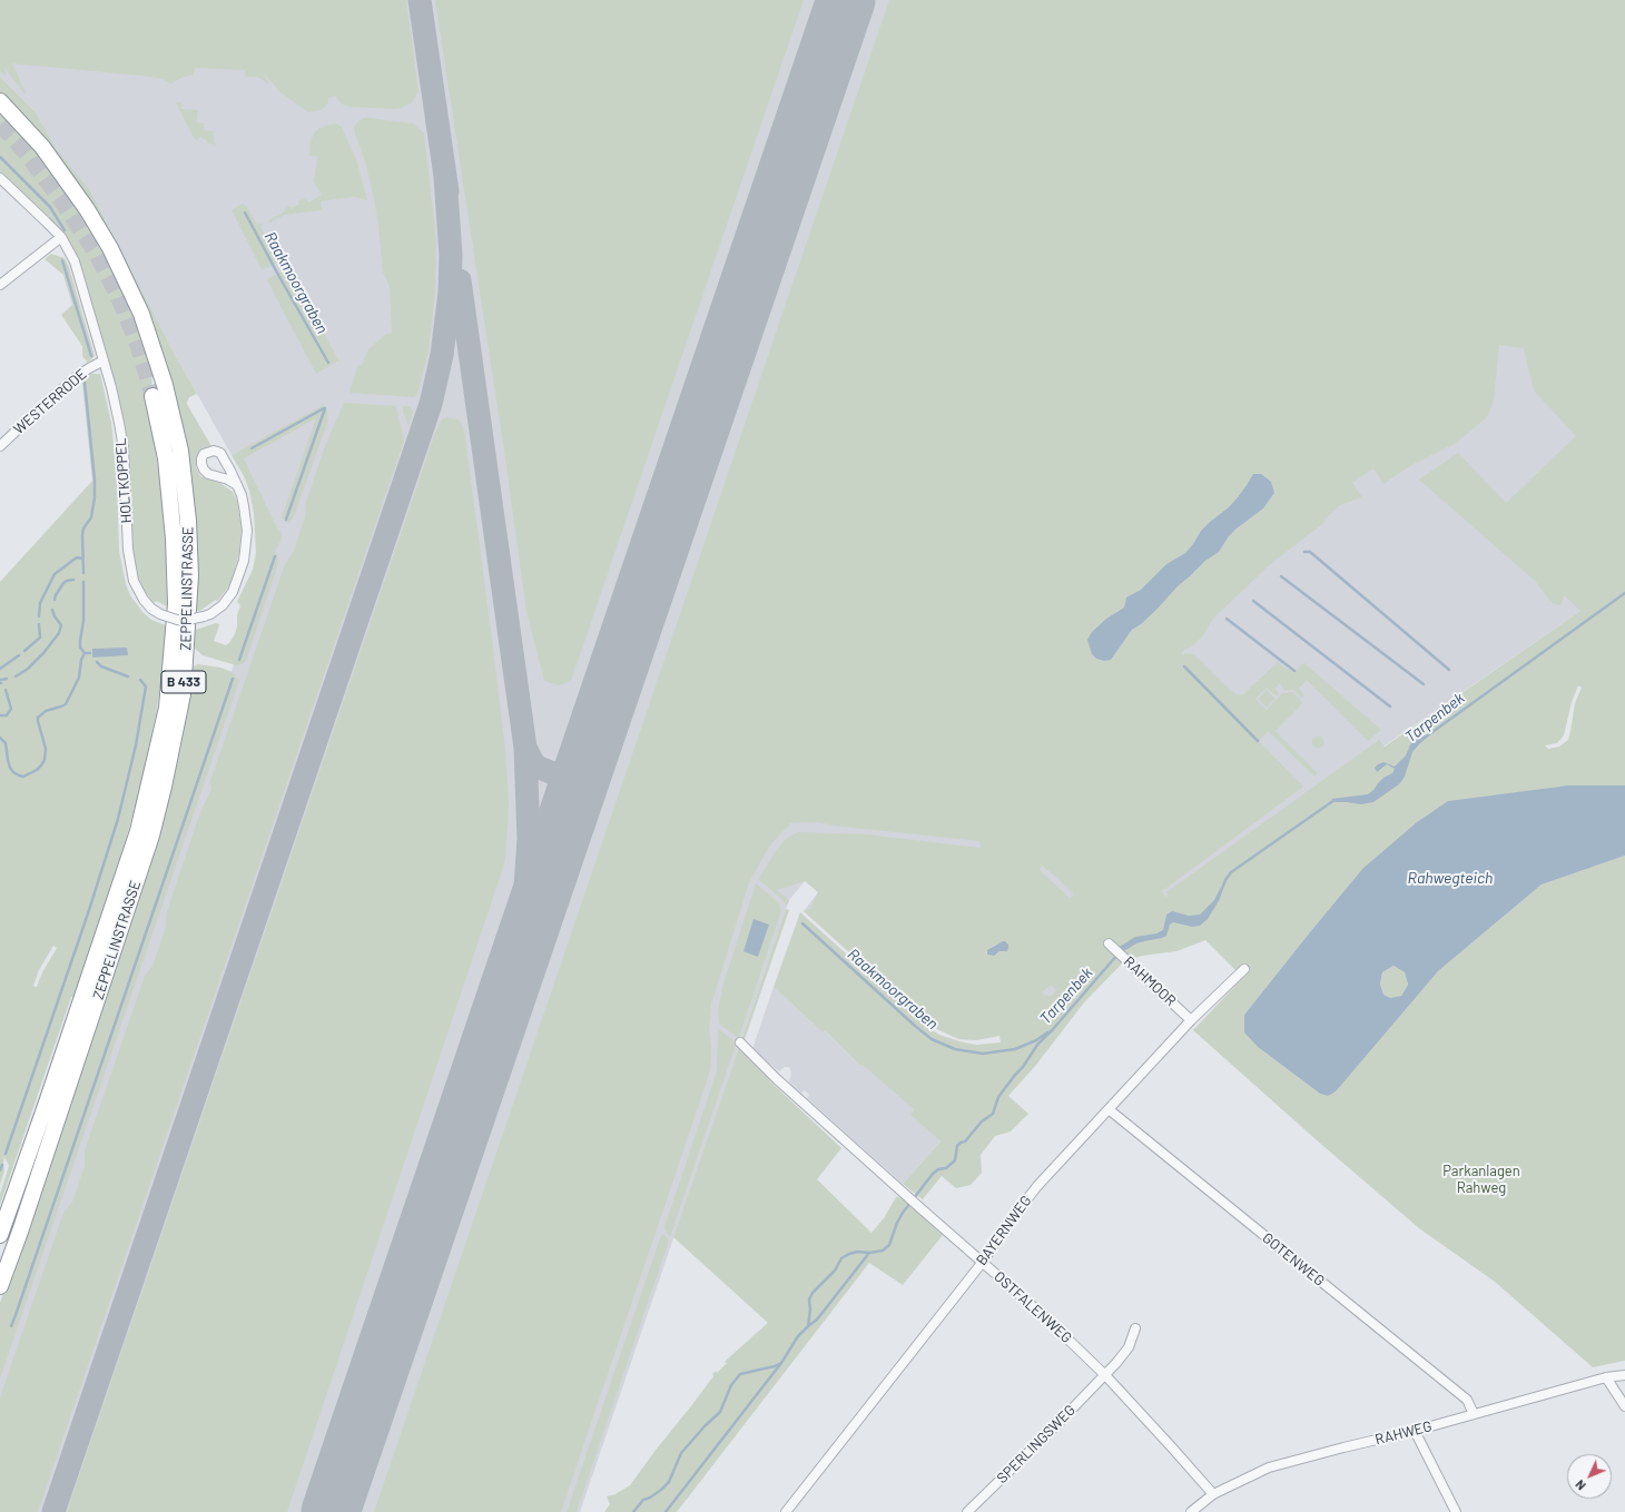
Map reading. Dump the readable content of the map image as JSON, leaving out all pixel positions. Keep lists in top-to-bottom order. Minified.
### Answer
{"streets":{"highway":["ZEPPELINSTRASSE","B 433"],"street":["WESTERRODE","HOLTKOPPEL","RAHMOOR","BAYERNWEG","GOTENWEG","OSTFALENWEG","RAHWEG","SPERLINGSWEG"]},"crossings":[["WESTERRODE","HOLTKOPPEL"],["RAHMOOR","BAYERNWEG"],["BAYERNWEG","GOTENWEG"],["BAYERNWEG","OSTFALENWEG"],["GOTENWEG","RAHWEG"],["OSTFALENWEG","RAHWEG"],["OSTFALENWEG","SPERLINGSWEG"]],"water":["Raakmoorgraben","Tarpenbek","Rahwegteich"],"parks":["Parkanlagen Rahweg"],"north":"bottom left"}
